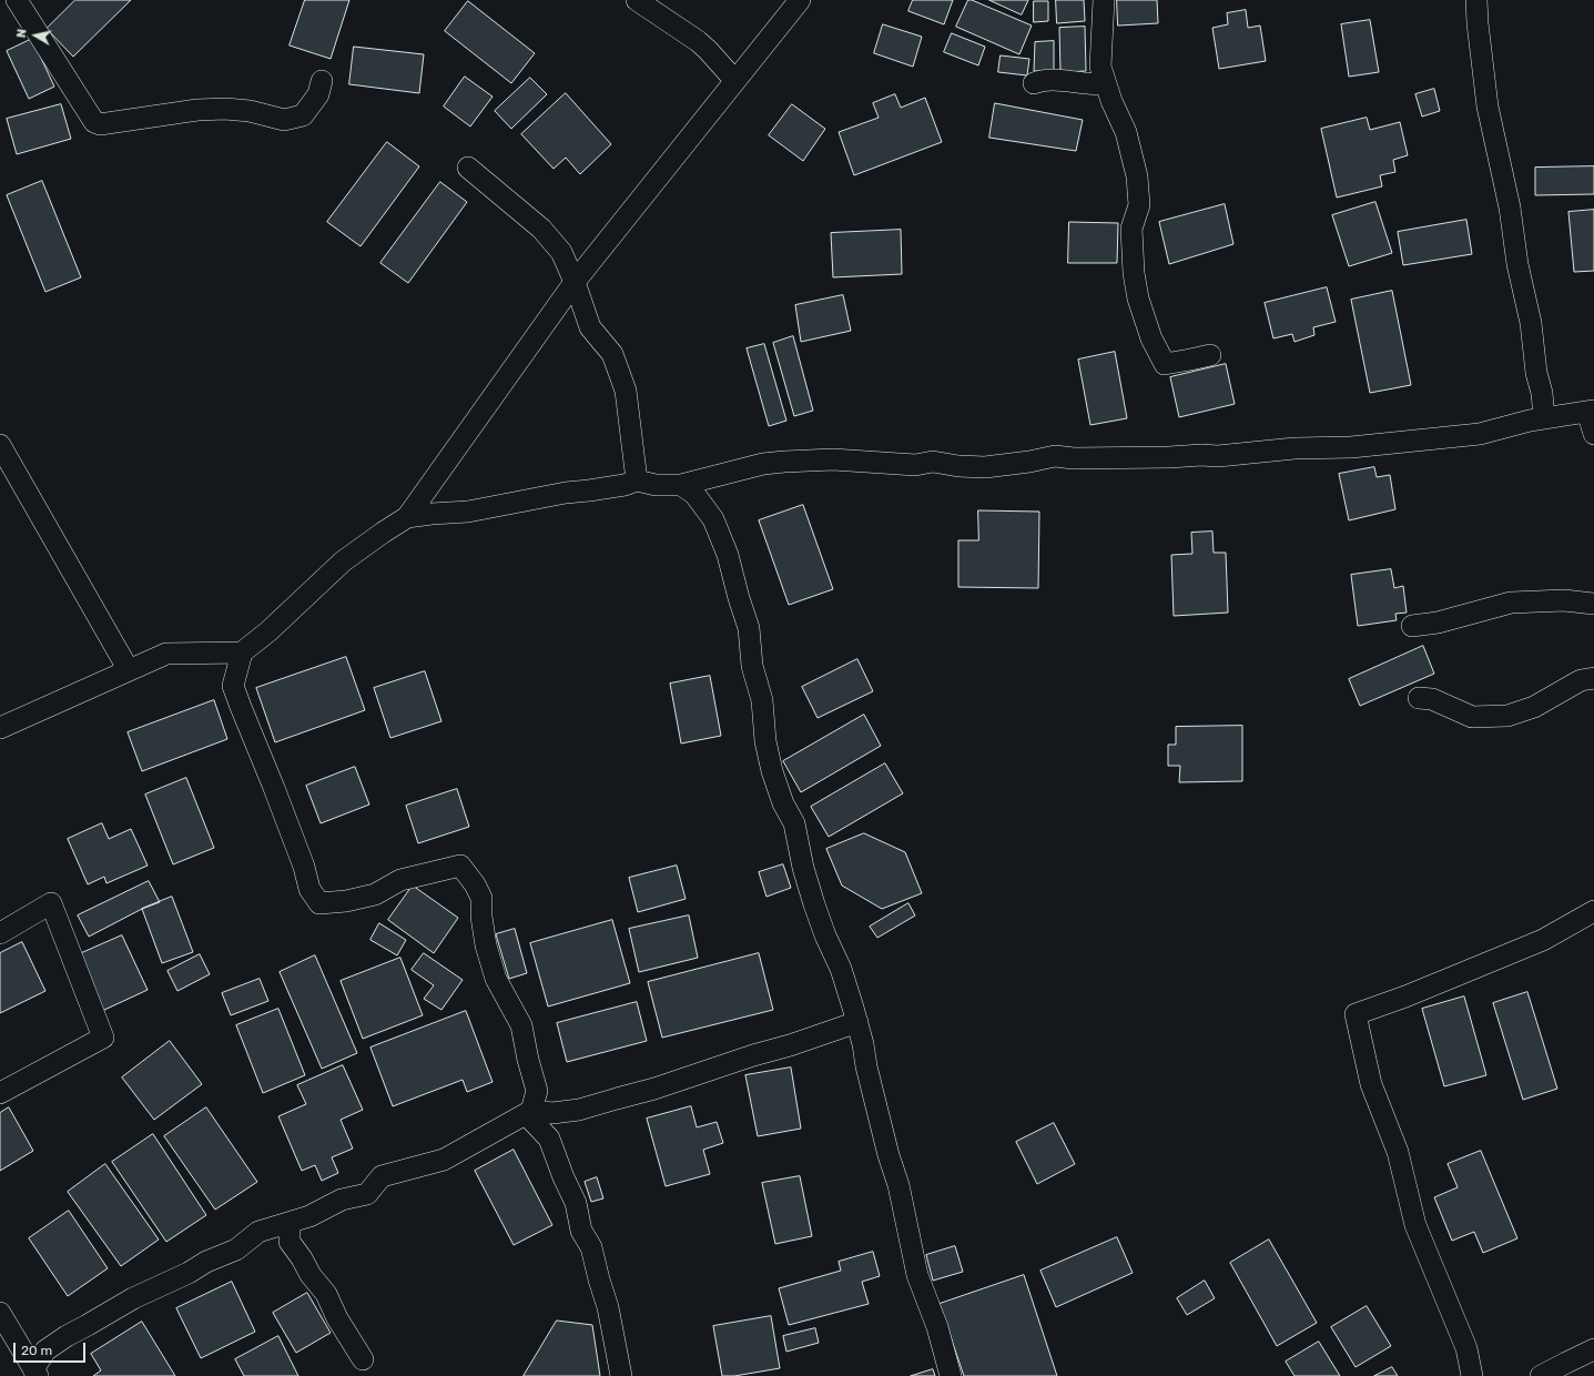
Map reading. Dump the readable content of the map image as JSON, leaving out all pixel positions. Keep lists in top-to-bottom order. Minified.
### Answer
{"scale_bar":"20 m","north":"left"}
